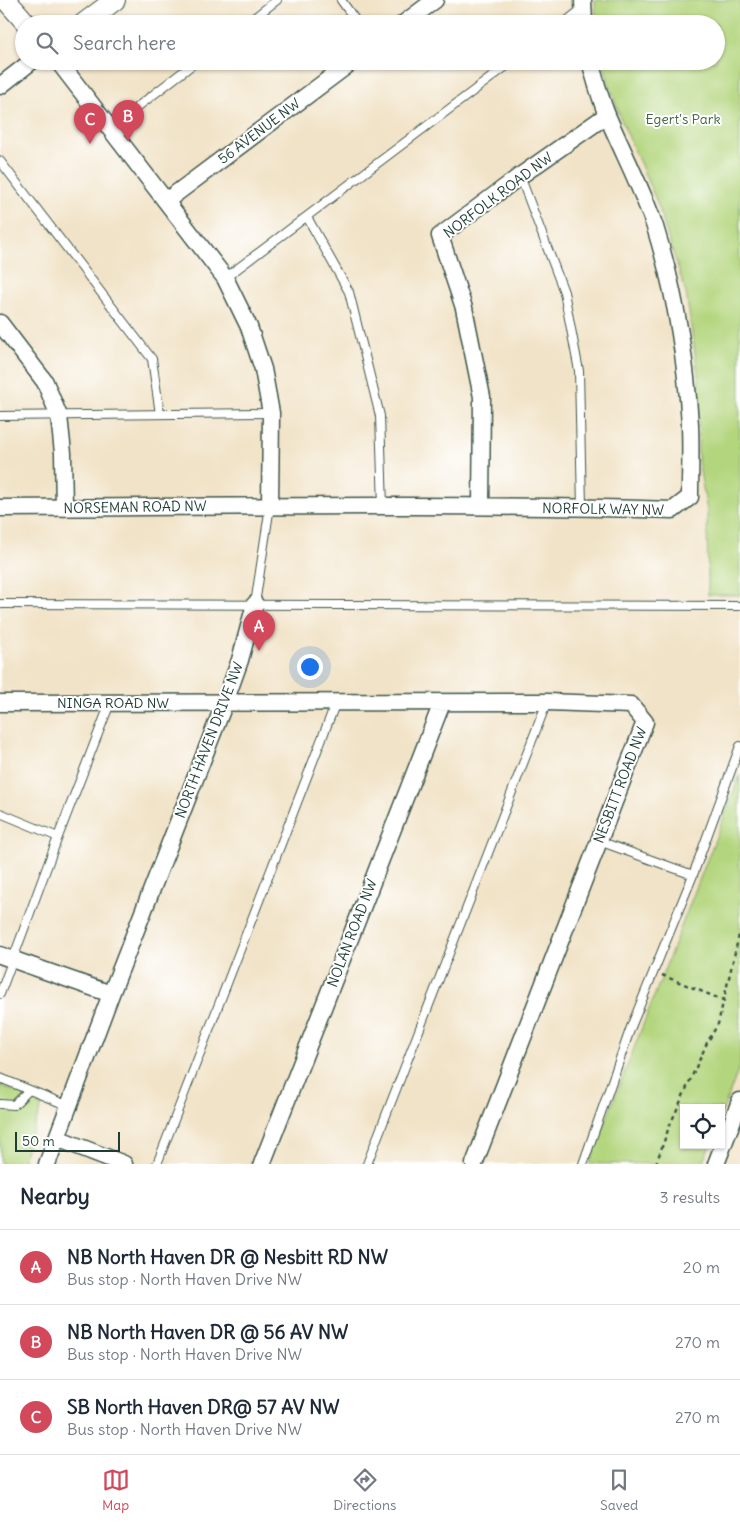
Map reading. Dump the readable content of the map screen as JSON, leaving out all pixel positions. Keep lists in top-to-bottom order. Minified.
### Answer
{"streets":{"street":["56 AVENUE NW","NORFOLK ROAD NW","NORSEMAN ROAD NW","NORFOLK WAY NW","NINGA ROAD NW","NORTH HAVEN DRIVE NW","NESBITT ROAD NW","NOLAN ROAD NW"]},"crossings":[["56 AVENUE NW","NORTH HAVEN DRIVE NW"],["NORFOLK ROAD NW","NORFOLK WAY NW"],["NORSEMAN ROAD NW","NORFOLK WAY NW"],["NORSEMAN ROAD NW","NORTH HAVEN DRIVE NW"],["NORFOLK WAY NW","NORTH HAVEN DRIVE NW"],["NINGA ROAD NW","NORTH HAVEN DRIVE NW"],["NINGA ROAD NW","NESBITT ROAD NW"],["NORTH HAVEN DRIVE NW","NESBITT ROAD NW"],["NESBITT ROAD NW","NOLAN ROAD NW"]],"parks":["Egert's Park"],"scale_bar":"50 m","page":{"search":"Search here","pins":["B","C","A"],"scale":"50 m","heading":["Nearby","3 results"],"list":[{"mark":"A","name":"NB North Haven DR @ Nesbitt RD NW","note":"Bus stop · North Haven Drive NW","value":"20 m"},{"mark":"B","name":"NB North Haven DR @ 56 AV NW","note":"Bus stop · North Haven Drive NW","value":"270 m"},{"mark":"C","name":"SB North Haven DR@ 57 AV NW","note":"Bus stop · North Haven Drive NW","value":"270 m"}],"nav":["Map","Directions","Saved"]}}
